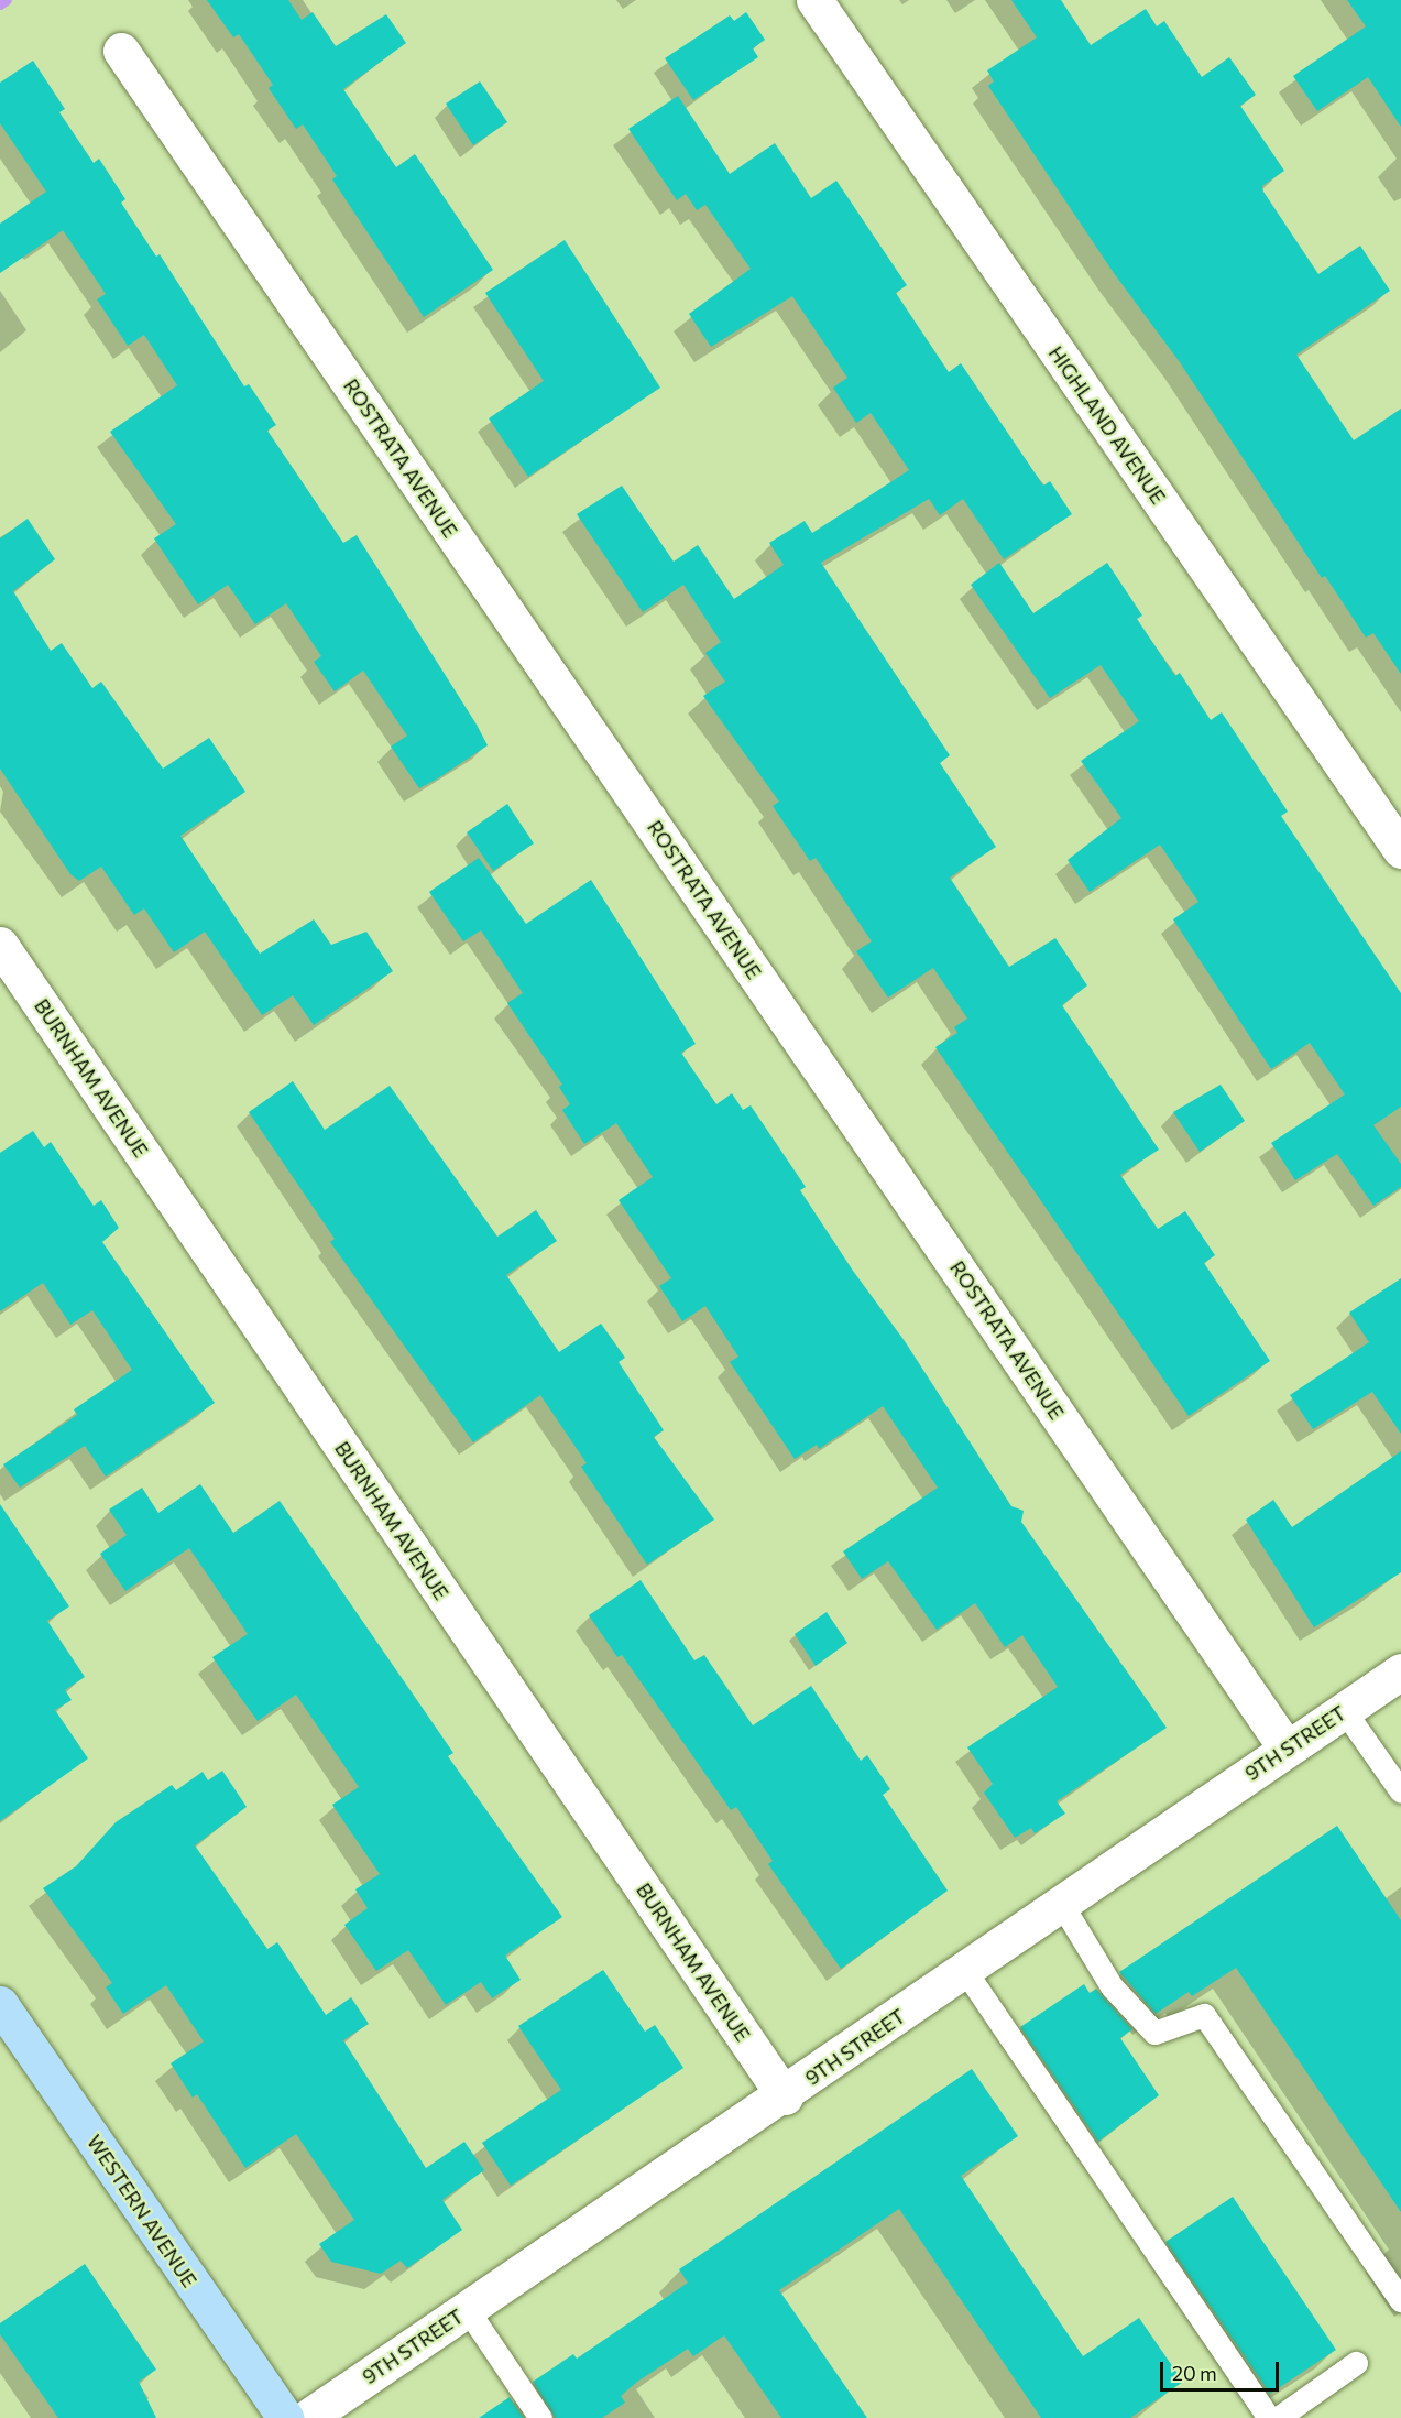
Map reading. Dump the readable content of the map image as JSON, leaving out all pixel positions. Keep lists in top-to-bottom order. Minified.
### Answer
{"streets":{"main road":["WESTERN AVENUE"],"street":["HIGHLAND AVENUE","ROSTRATA AVENUE","BURNHAM AVENUE","9TH STREET"]},"crossings":[["ROSTRATA AVENUE","9TH STREET"],["BURNHAM AVENUE","9TH STREET"]],"scale_bar":"20 m"}
